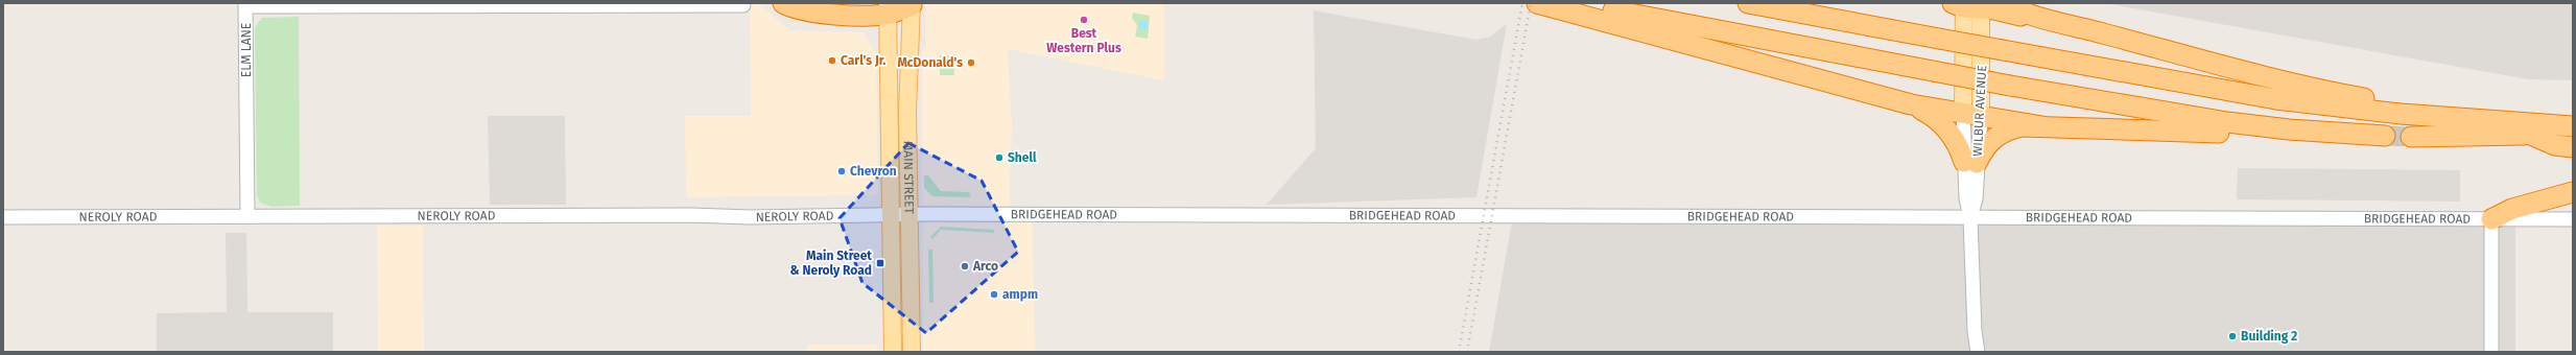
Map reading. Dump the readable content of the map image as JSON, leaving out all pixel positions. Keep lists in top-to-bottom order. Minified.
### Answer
{"streets":{"main road":["WILBUR AVENUE","MAIN STREET"],"street":["ELM LANE","BRIDGEHEAD ROAD","NEROLY ROAD"]},"crossings":[["ELM LANE","NEROLY ROAD"],["WILBUR AVENUE","BRIDGEHEAD ROAD"],["MAIN STREET","BRIDGEHEAD ROAD"],["MAIN STREET","NEROLY ROAD"],["BRIDGEHEAD ROAD","NEROLY ROAD"]],"places":{"other":["Best Western Plus","Carl's Jr.","McDonald's","Shell","Chevron","Arco","ampm","Building 2"],"transit":["Main Street & Neroly Road"]}}
